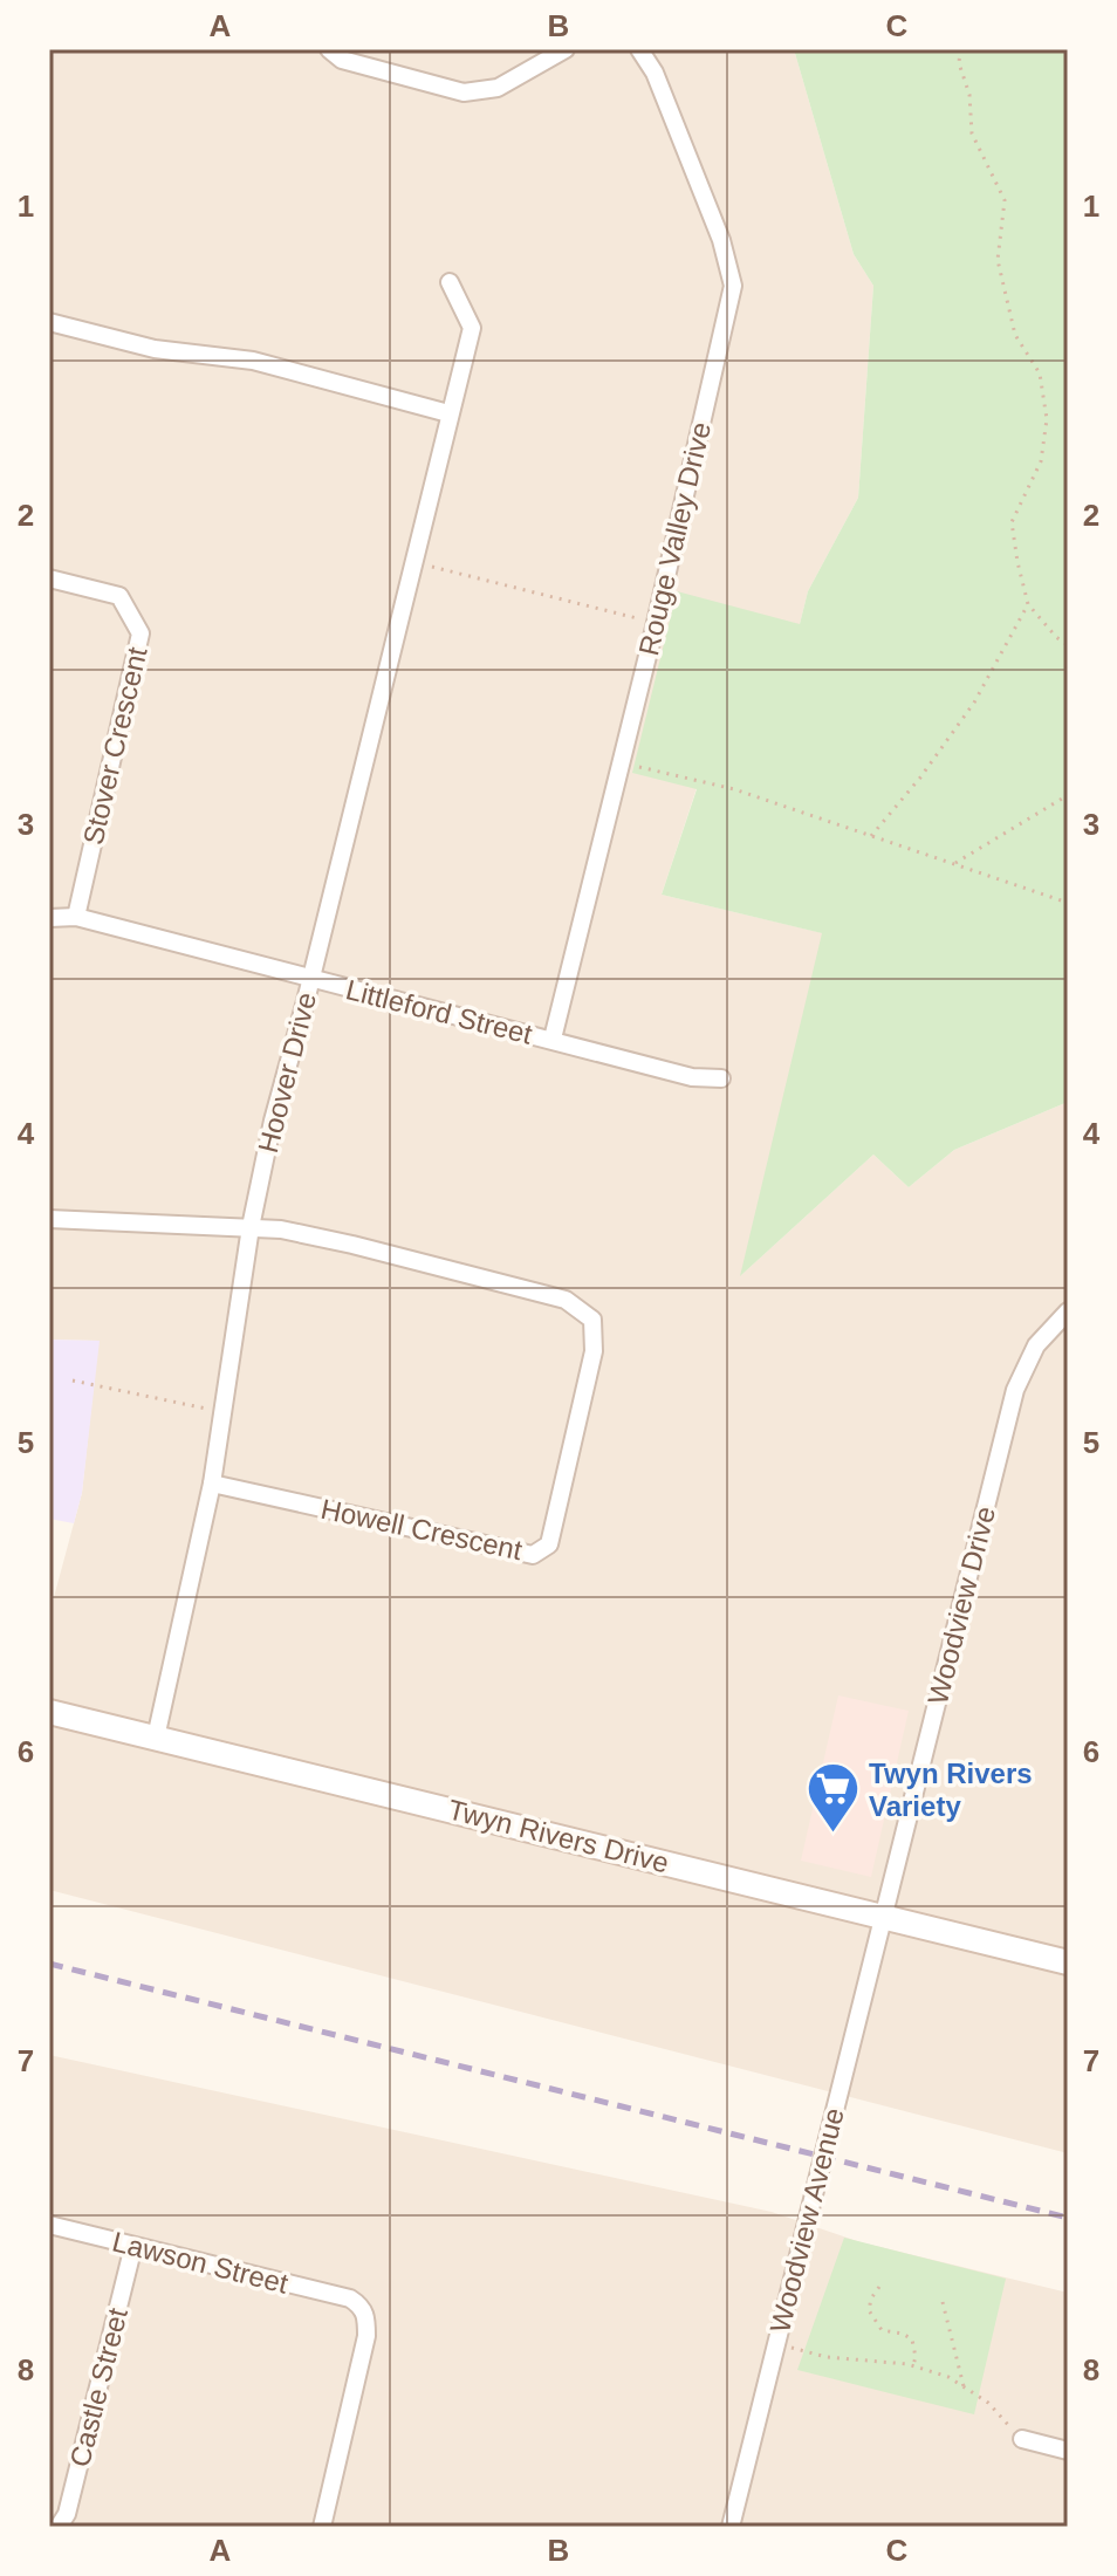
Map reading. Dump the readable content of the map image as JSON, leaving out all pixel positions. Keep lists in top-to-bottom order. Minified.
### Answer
{"streets":{"street":["Rouge Valley Drive","Stover Crescent","Littleford Street","Hoover Drive","Howell Crescent","Woodview Drive","Twyn Rivers Drive","Woodview Avenue","Lawson Street","Castle Street"]},"crossings":[["Rouge Valley Drive","Littleford Street"],["Stover Crescent","Littleford Street"],["Littleford Street","Hoover Drive"],["Hoover Drive","Howell Crescent"],["Hoover Drive","Twyn Rivers Drive"],["Woodview Drive","Twyn Rivers Drive"],["Woodview Drive","Woodview Avenue"],["Twyn Rivers Drive","Woodview Avenue"],["Lawson Street","Castle Street"]],"places":{"supermarket":["Twyn Rivers Variety"]},"grid":{"columns":["A","B","C"],"rows":["1","2","3","4","5","6","7","8"]}}
